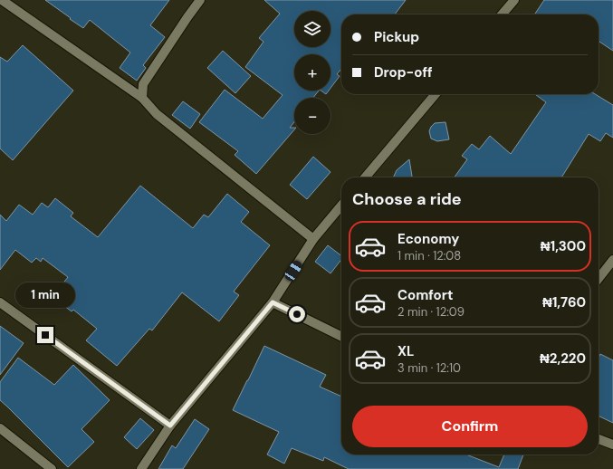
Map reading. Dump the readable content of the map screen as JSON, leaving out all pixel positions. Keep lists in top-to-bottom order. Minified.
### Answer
{"page":{"map_buttons":["+","−"],"banner":["Pickup","Drop-off"],"heading":"Choose a ride","list":[{"name":"Economy","note":"1 min · 12:08","value":"₦1,300"},{"name":"Comfort","note":"2 min · 12:09","value":"₦1,760"},{"name":"XL","note":"3 min · 12:10","value":"₦2,220"}],"bubble":"1 min","buttons":"Confirm"}}
